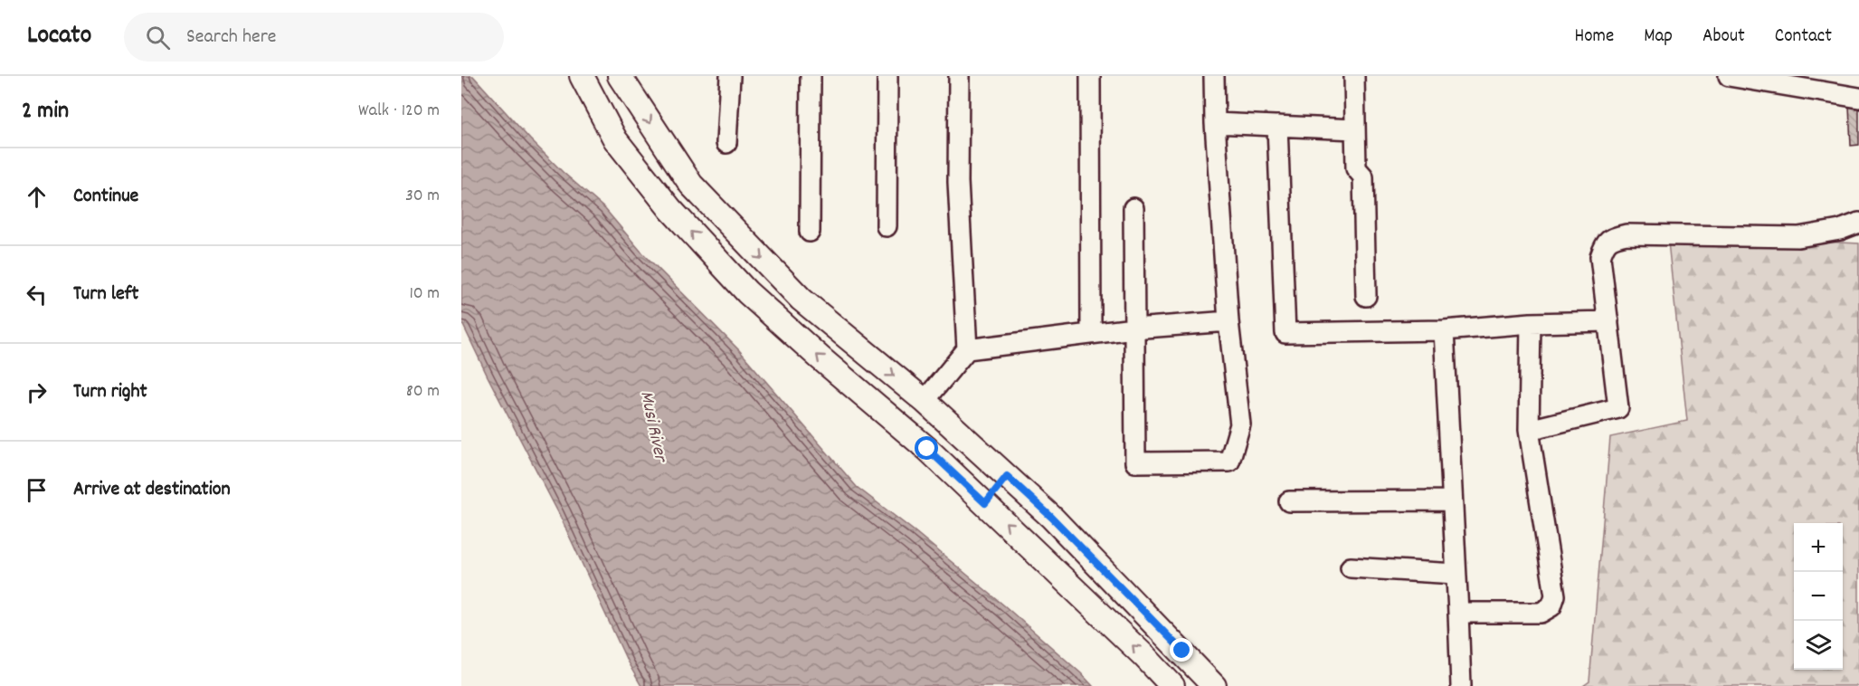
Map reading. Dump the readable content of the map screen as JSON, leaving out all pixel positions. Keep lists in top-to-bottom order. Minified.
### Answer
{"water":["Musi River"],"page":{"header":"Locato","search":"Search here","nav":["Home","Map","About","Contact"],"heading":["2 min","Walk · 120 m"],"list":[["Continue","30 m"],["Turn left","10 m"],["Turn right","80 m"],"Arrive at destination"],"map_buttons":["+","−"]}}
